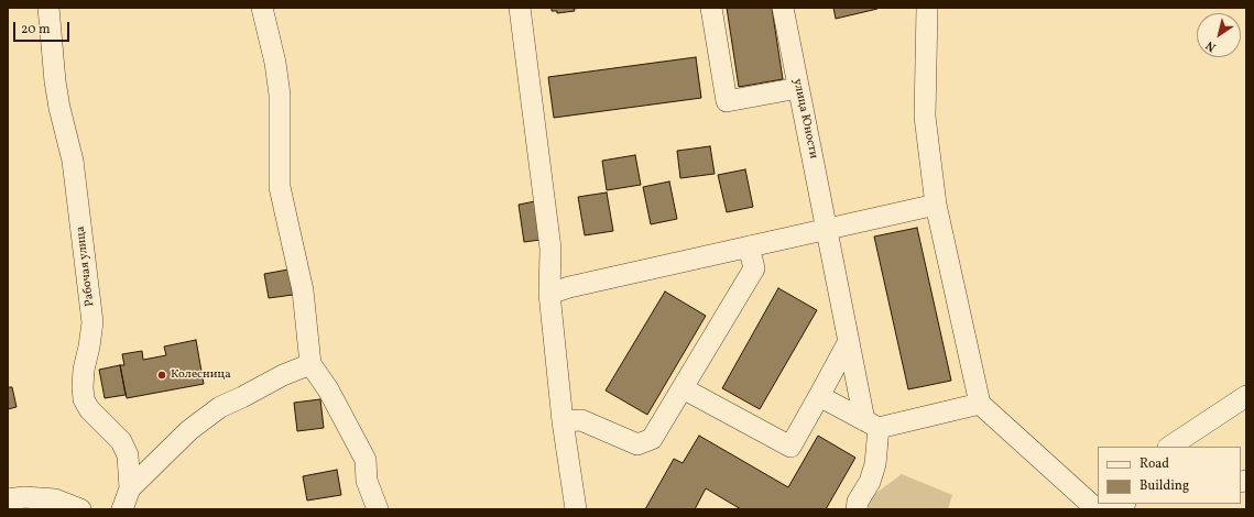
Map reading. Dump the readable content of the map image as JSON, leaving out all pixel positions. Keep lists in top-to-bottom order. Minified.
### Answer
{"streets":{"street":["улица Юности","Рабочая улица"]},"places":["Колесница"],"legend":["Road","Building"],"scale_bar":"20 m","north":"bottom left"}
